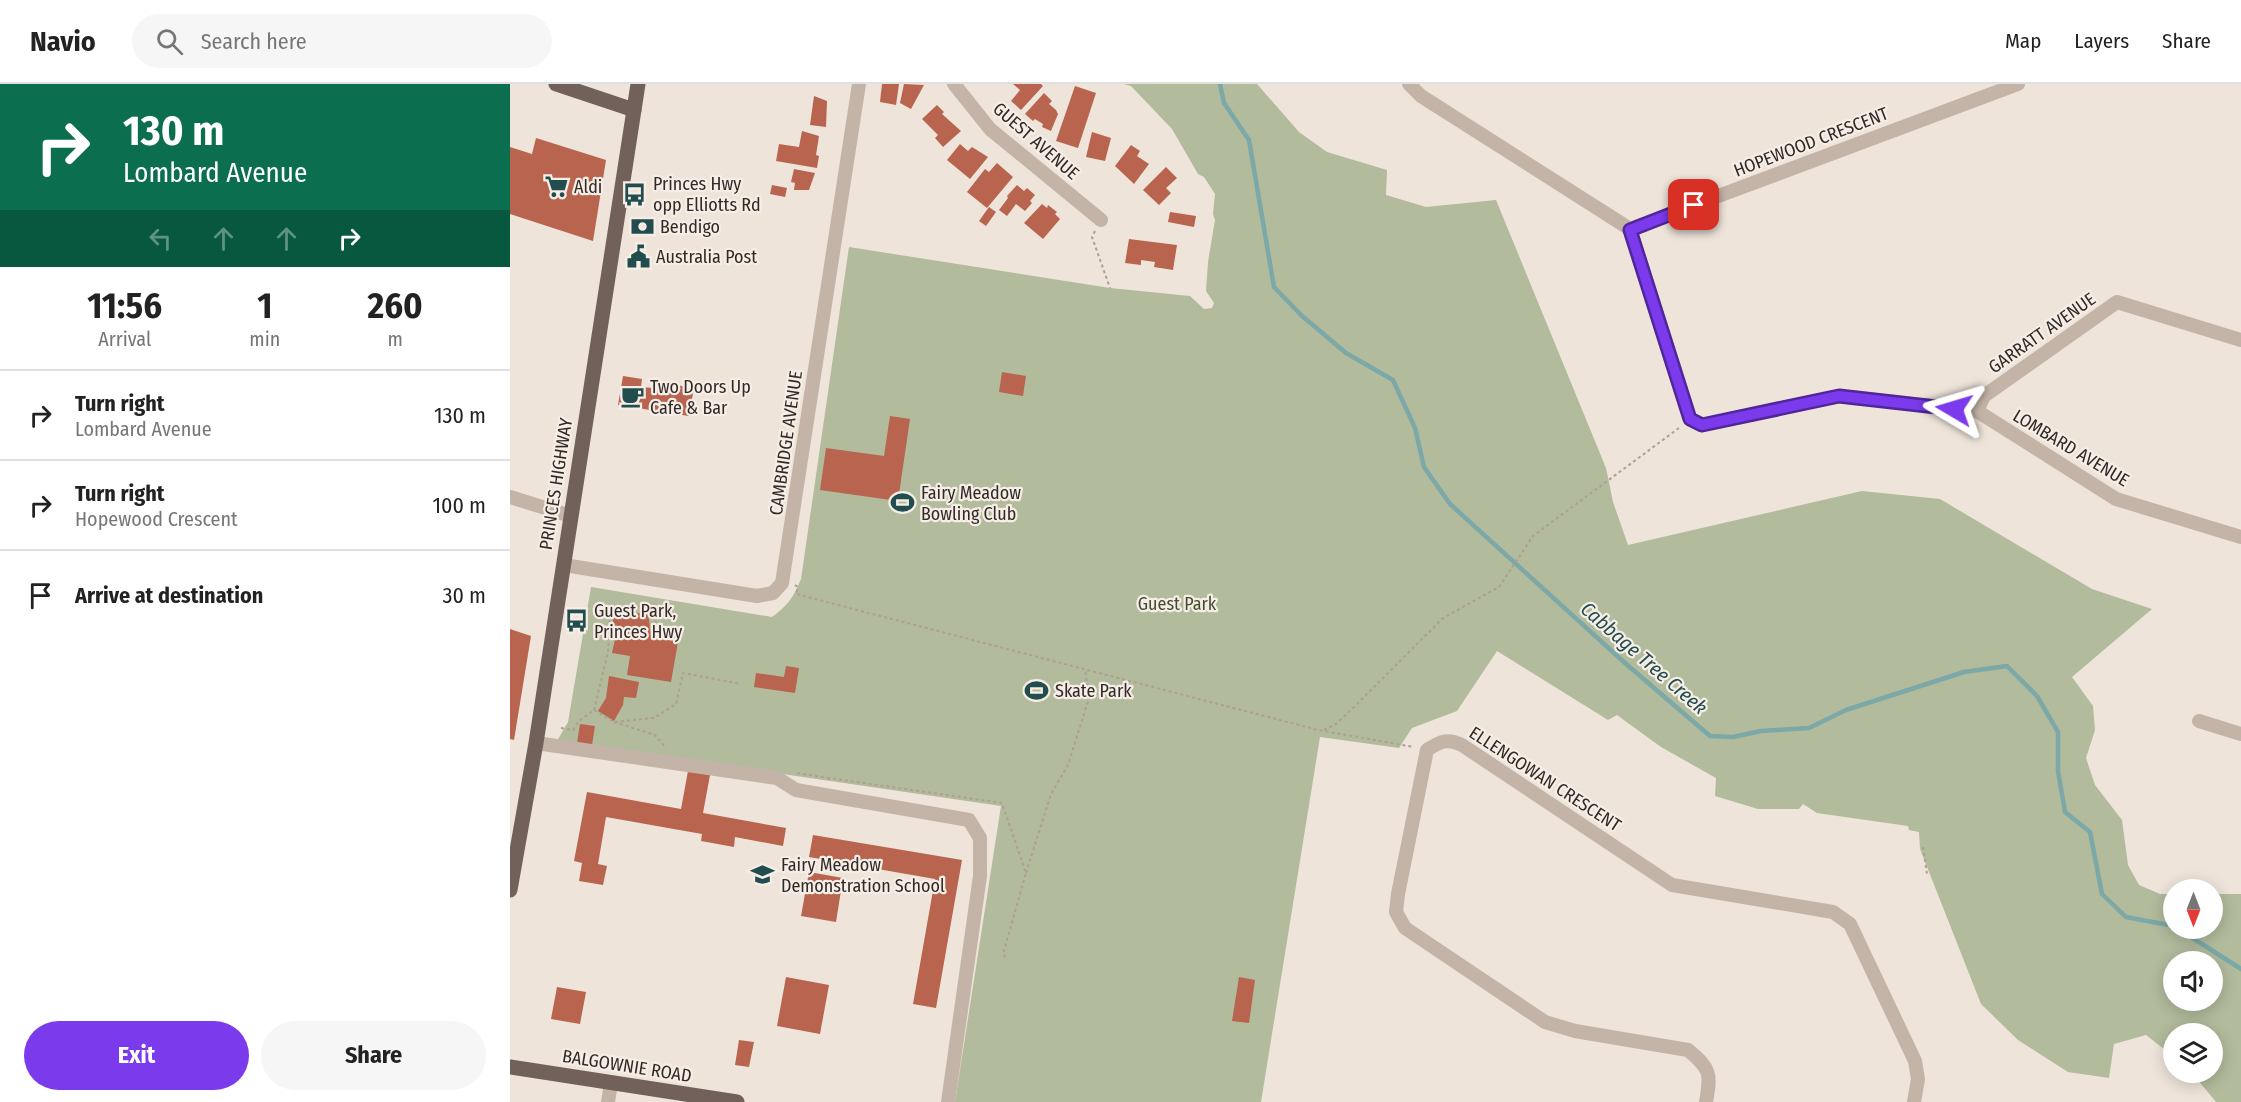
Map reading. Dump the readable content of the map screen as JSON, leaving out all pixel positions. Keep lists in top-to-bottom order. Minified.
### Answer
{"streets":{"main road":["PRINCES HIGHWAY","BALGOWNIE ROAD"],"street":["GUEST AVENUE","HOPEWOOD CRESCENT","GARRATT AVENUE","CAMBRIDGE AVENUE","LOMBARD AVENUE","ELLENGOWAN CRESCENT"]},"crossings":[["GARRATT AVENUE","LOMBARD AVENUE"],["CAMBRIDGE AVENUE","PRINCES HIGHWAY"]],"water":["Cabbage Tree Creek"],"parks":["Guest Park"],"places":{"supermarket":["Aldi"],"bus stop":["Princes Hwy opp Elliotts Rd","Guest Park, Princes Hwy"],"bank":["Bendigo"],"public building":["Australia Post"],"cafe":["Two Doors Up Cafe & Bar"],"sports":["Fairy Meadow Bowling Club","Skate Park"],"school or university":["Fairy Meadow Demonstration School"]},"north":"bottom","page":{"header":"Navio","search":"Search here","nav":["Map","Layers","Share"],"turn":["130 m","Lombard Avenue"],"eta":["11:56","Arrival","1","min","260","m"],"list":[{"name":"Turn right","note":"Lombard Avenue","value":"130 m"},{"name":"Turn right","note":"Hopewood Crescent","value":"100 m"},{"name":"Arrive at destination","value":"30 m"}],"buttons":["Exit","Share"]}}
